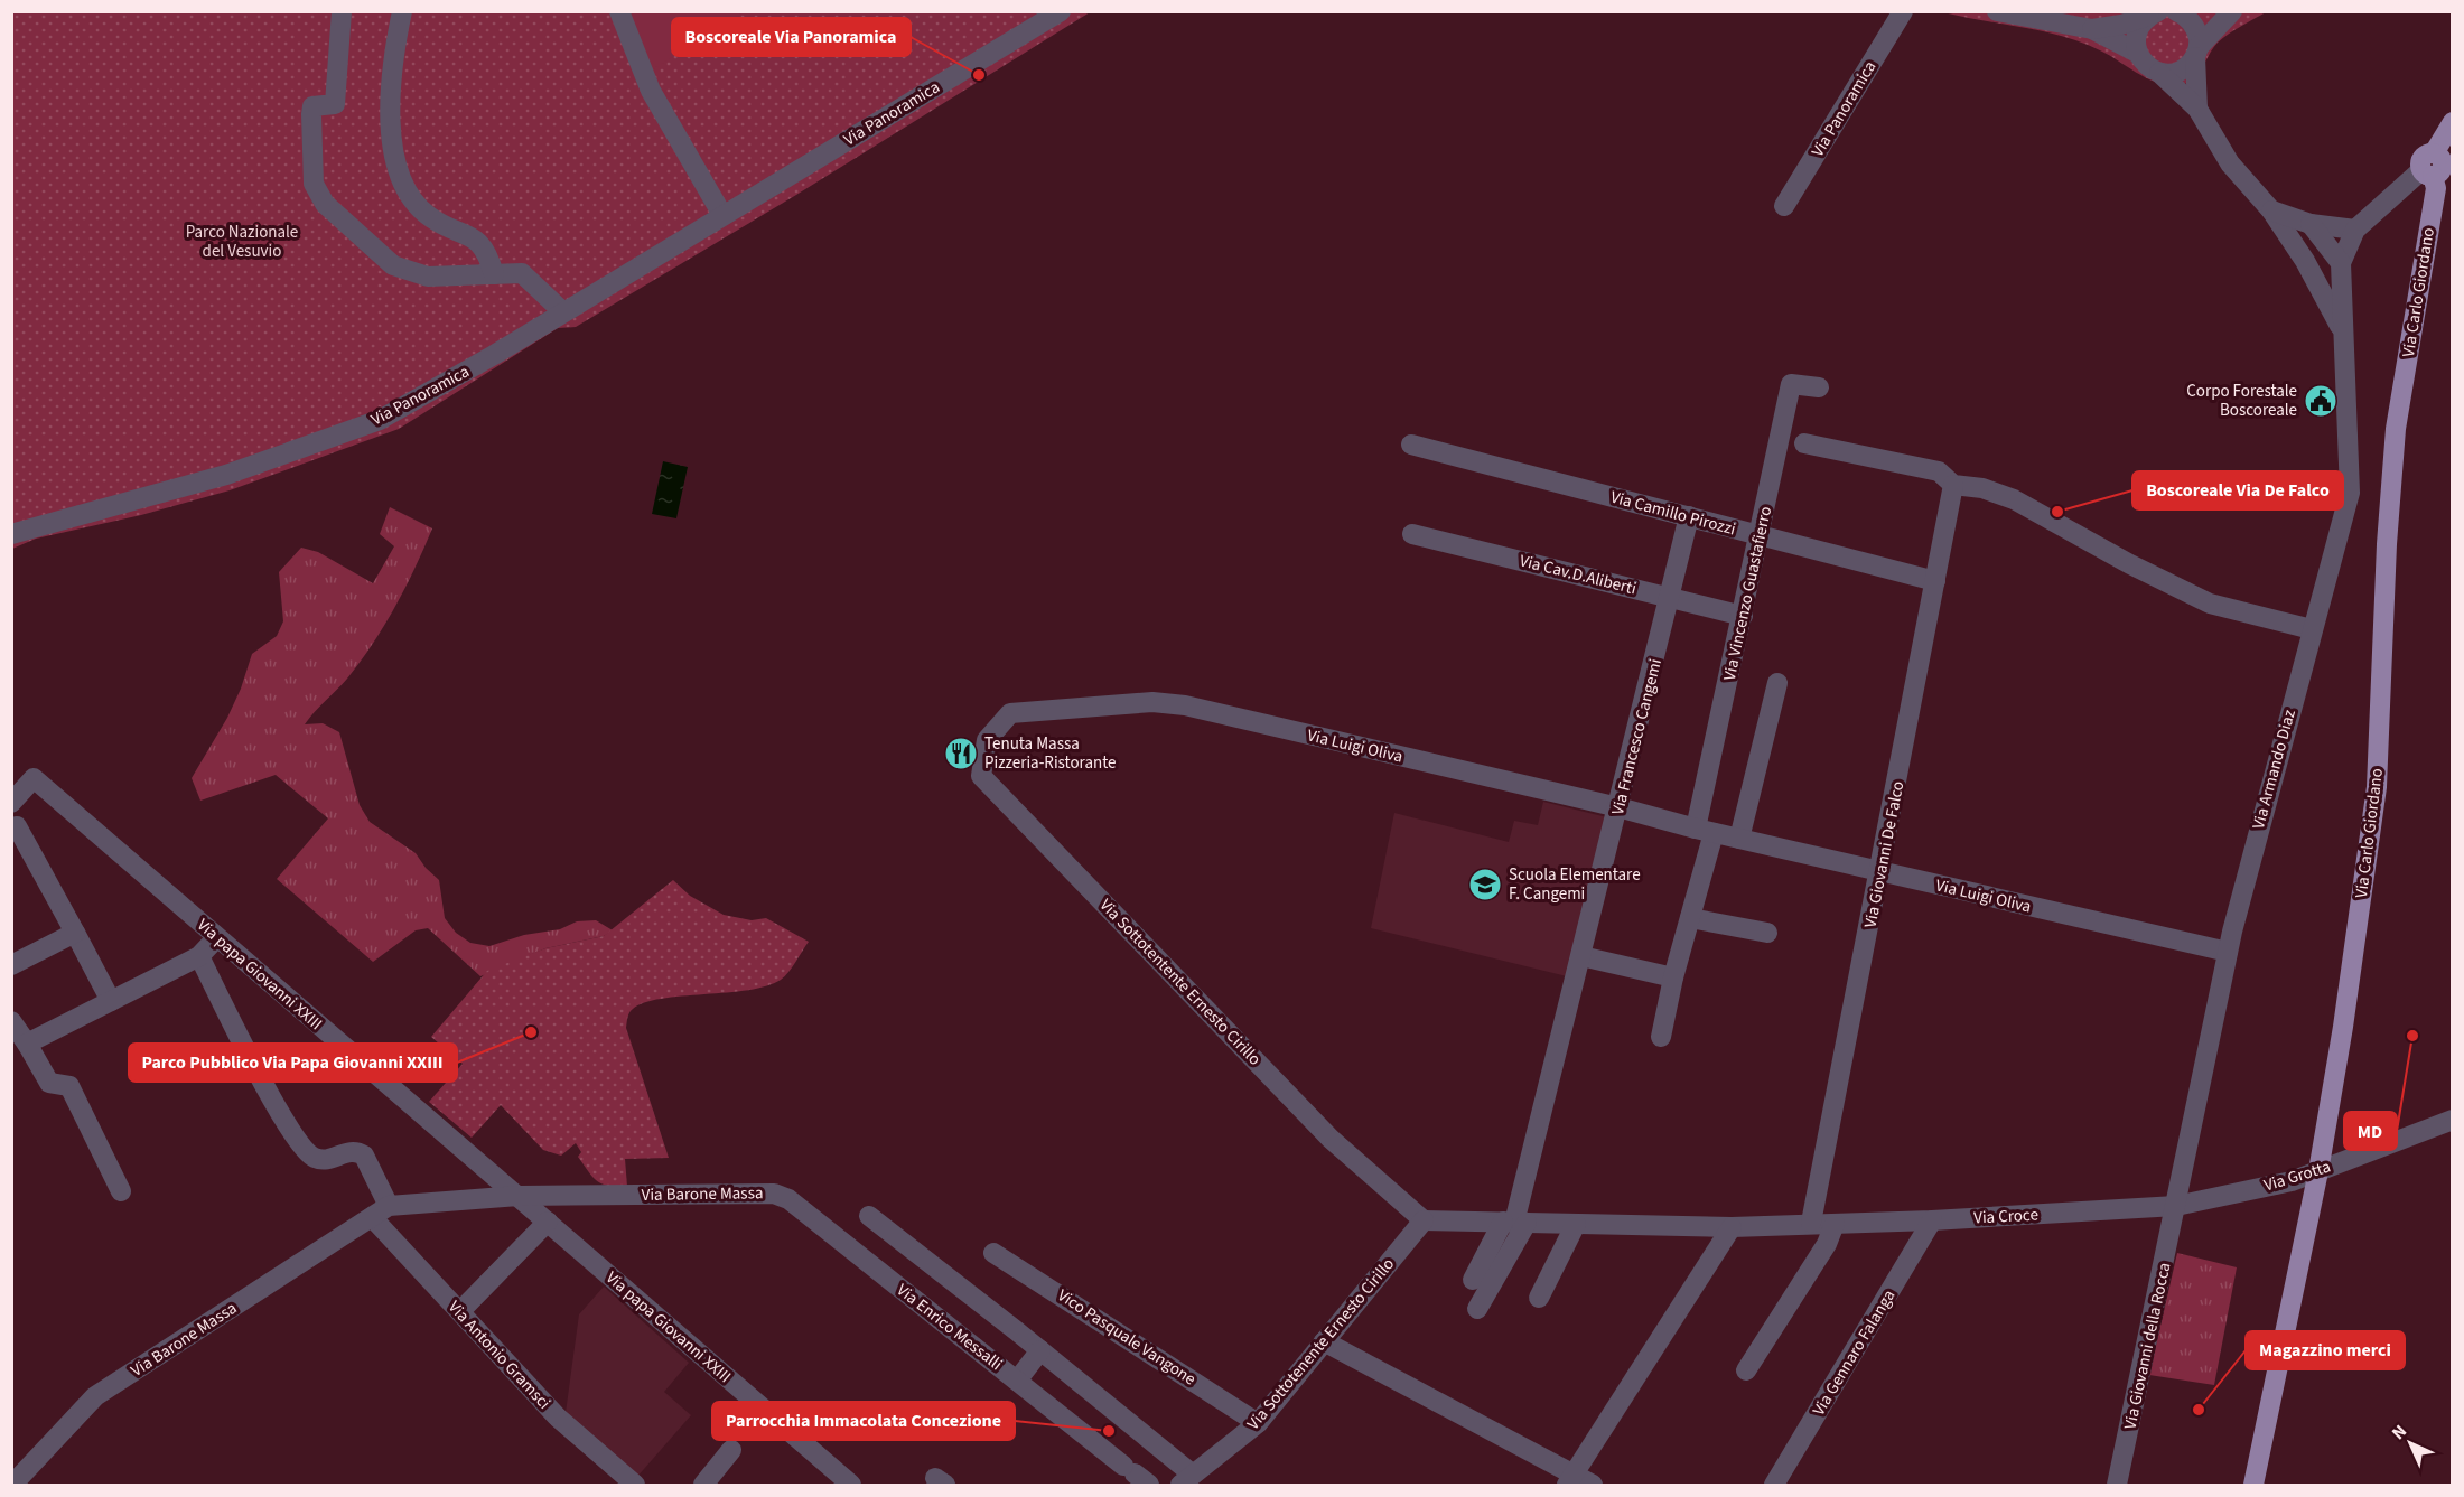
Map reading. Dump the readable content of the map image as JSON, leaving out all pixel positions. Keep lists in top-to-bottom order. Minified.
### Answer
{"streets":{"main road":["Via Carlo Giordano"],"street":["Via Panoramica","Via Camillo Pirozzi","Via Cav.D.Aliberti","Via Vincenzo Guastafierro","Via Francesco Cangemi","Via Luigi Oliva","Via Armando Diaz","Via Giovanni De Falco","Via papa Giovanni XXIII","Via Sottotentente Ernesto Cirillo","Via Grotta","Via Barone Massa","Via Croce","Via Enrico Messalli","Vico Pasquale Vangone","Via Sottotenente Ernesto Cirillo","Via Giovanni della Rocca","Via Gennaro Falanga","Via Antonio Gramsci"]},"crossings":[["Via Carlo Giordano","Via Grotta"],["Via Camillo Pirozzi","Via Vincenzo Guastafierro"],["Via Camillo Pirozzi","Via Francesco Cangemi"],["Via Camillo Pirozzi","Via Giovanni De Falco"],["Via Cav.D.Aliberti","Via Vincenzo Guastafierro"],["Via Cav.D.Aliberti","Via Francesco Cangemi"],["Via Vincenzo Guastafierro","Via Luigi Oliva"],["Via Francesco Cangemi","Via Luigi Oliva"],["Via Francesco Cangemi","Via Croce"],["Via Luigi Oliva","Via Armando Diaz"],["Via Luigi Oliva","Via Giovanni De Falco"],["Via Luigi Oliva","Via Sottotentente Ernesto Cirillo"],["Via Armando Diaz","Via Grotta"],["Via Armando Diaz","Via Croce"],["Via Armando Diaz","Via Giovanni della Rocca"],["Via Giovanni De Falco","Via Croce"],["Via papa Giovanni XXIII","Via Barone Massa"],["Via Sottotentente Ernesto Cirillo","Via Croce"],["Via Sottotentente Ernesto Cirillo","Via Sottotenente Ernesto Cirillo"],["Via Grotta","Via Croce"],["Via Grotta","Via Giovanni della Rocca"],["Via Barone Massa","Via Enrico Messalli"],["Via Barone Massa","Via Antonio Gramsci"],["Via Croce","Via Sottotenente Ernesto Cirillo"],["Via Croce","Via Giovanni della Rocca"],["Via Croce","Via Gennaro Falanga"],["Vico Pasquale Vangone","Via Sottotenente Ernesto Cirillo"]],"parks":["Parco Nazionale del Vesuvio"],"places":{"other":["Boscoreale Via Panoramica","Boscoreale Via De Falco","Parco Pubblico Via Papa Giovanni XXIII","MD","Magazzino merci","Parrocchia Immacolata Concezione"],"public building":["Corpo Forestale Boscoreale"],"restaurant":["Tenuta Massa Pizzeria-Ristorante"],"school or university":["Scuola Elementare F. Cangemi"]},"north":"top left"}
